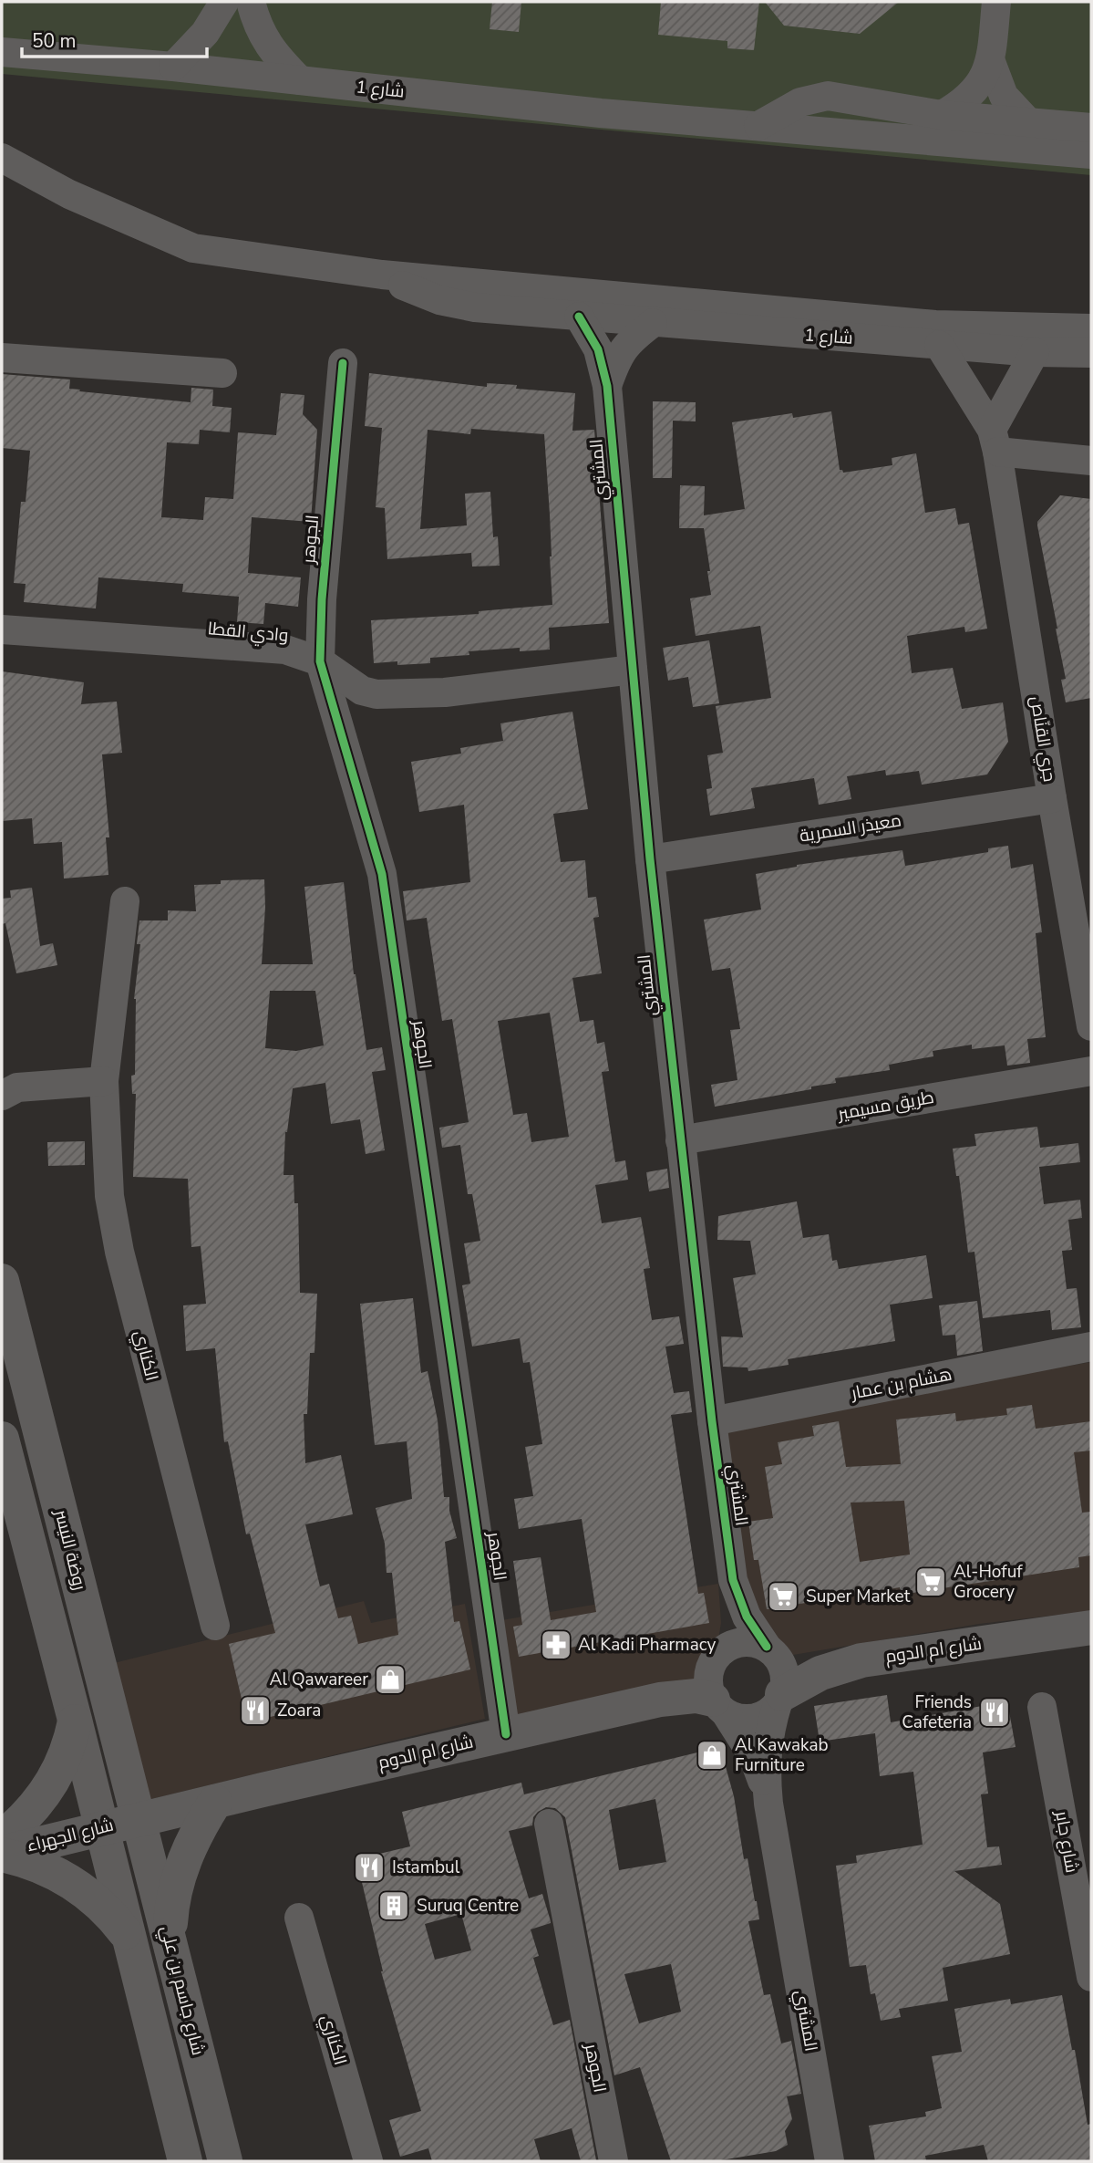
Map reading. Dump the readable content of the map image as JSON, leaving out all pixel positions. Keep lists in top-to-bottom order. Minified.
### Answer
{"streets":{"street":["شارع 1","المشتري","الجوهر","وادي القطا","جري القنّاص","معيذر السمرية","طريق مسيمير","الكناري","هشام بن عمار","روضة النيسر","شارع ام الدوم","شارع الجهراء","شارع جابر","شارع جاسم بن علي"]},"crossings":[["شارع 1","المشتري"],["شارع 1","جري القنّاص"],["المشتري","وادي القطا"],["المشتري","معيذر السمرية"],["المشتري","طريق مسيمير"],["المشتري","هشام بن عمار"],["المشتري","شارع ام الدوم"],["الجوهر","وادي القطا"],["الجوهر","شارع ام الدوم"],["جري القنّاص","معيذر السمرية"],["روضة النيسر","شارع ام الدوم"],["روضة النيسر","شارع الجهراء"],["روضة النيسر","شارع جاسم بن علي"],["شارع ام الدوم","شارع الجهراء"],["شارع ام الدوم","شارع جاسم بن علي"],["شارع الجهراء","شارع جاسم بن علي"]],"places":{"supermarket":["Al-Hofuf Grocery","Super Market"],"pharmacy":["Al Kadi Pharmacy"],"shop":["Al Qawareer","Al Kawakab Furniture"],"restaurant":["Zoara","Friends Cafeteria","Istambul"],"building":["Suruq Centre"]},"scale_bar":"50 m"}
